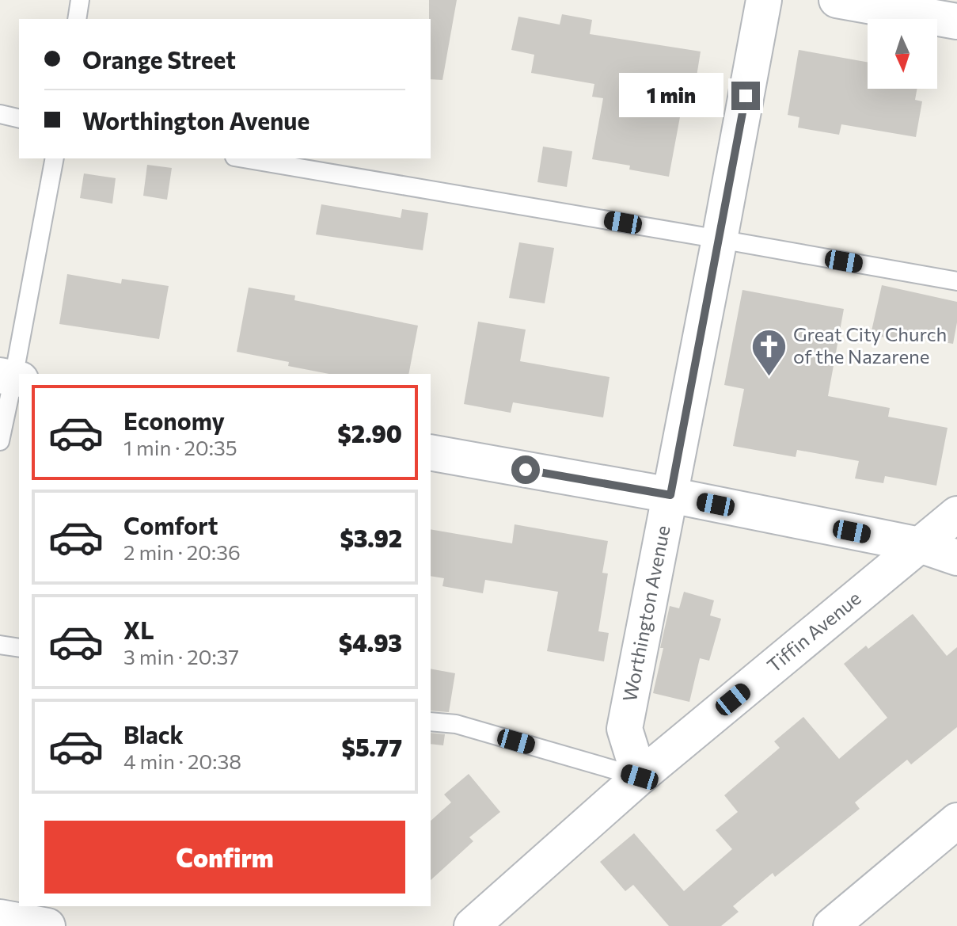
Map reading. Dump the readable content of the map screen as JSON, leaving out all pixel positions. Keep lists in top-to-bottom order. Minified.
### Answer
{"streets":{"street":["Worthington Avenue","Tiffin Avenue"]},"crossings":[["Worthington Avenue","Tiffin Avenue"]],"places":{"church":["Great City Church of the Nazarene"]},"north":"bottom","page":{"banner":["Orange Street","Worthington Avenue"],"bubble":"1 min","list":[{"name":"Economy","note":"1 min · 20:35","value":"$2.90"},{"name":"Comfort","note":"2 min · 20:36","value":"$3.92"},{"name":"XL","note":"3 min · 20:37","value":"$4.93"},{"name":"Black","note":"4 min · 20:38","value":"$5.77"}],"buttons":"Confirm"}}
